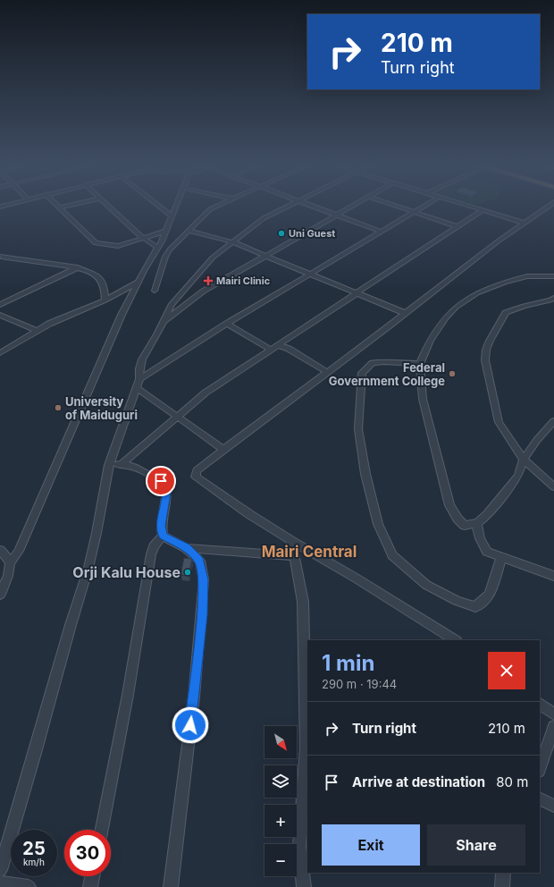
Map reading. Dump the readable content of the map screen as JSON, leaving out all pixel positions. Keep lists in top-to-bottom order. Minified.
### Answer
{"districts":["Mairi Central"],"places":{"other":["Uni Guest","Federal Government College","University of Maiduguri","Orji Kalu House"],"health":["Mairi Clinic"]},"north":"bottom right","page":{"turn":["210 m","Turn right"],"heading":["1 min","290 m · 19:44"],"list":[{"name":"Turn right","value":"210 m"},{"name":"Arrive at destination","value":"80 m"}],"map_buttons":["+","−"],"buttons":["Exit","Share"],"speed":"25 km/h","limit":"30"}}
